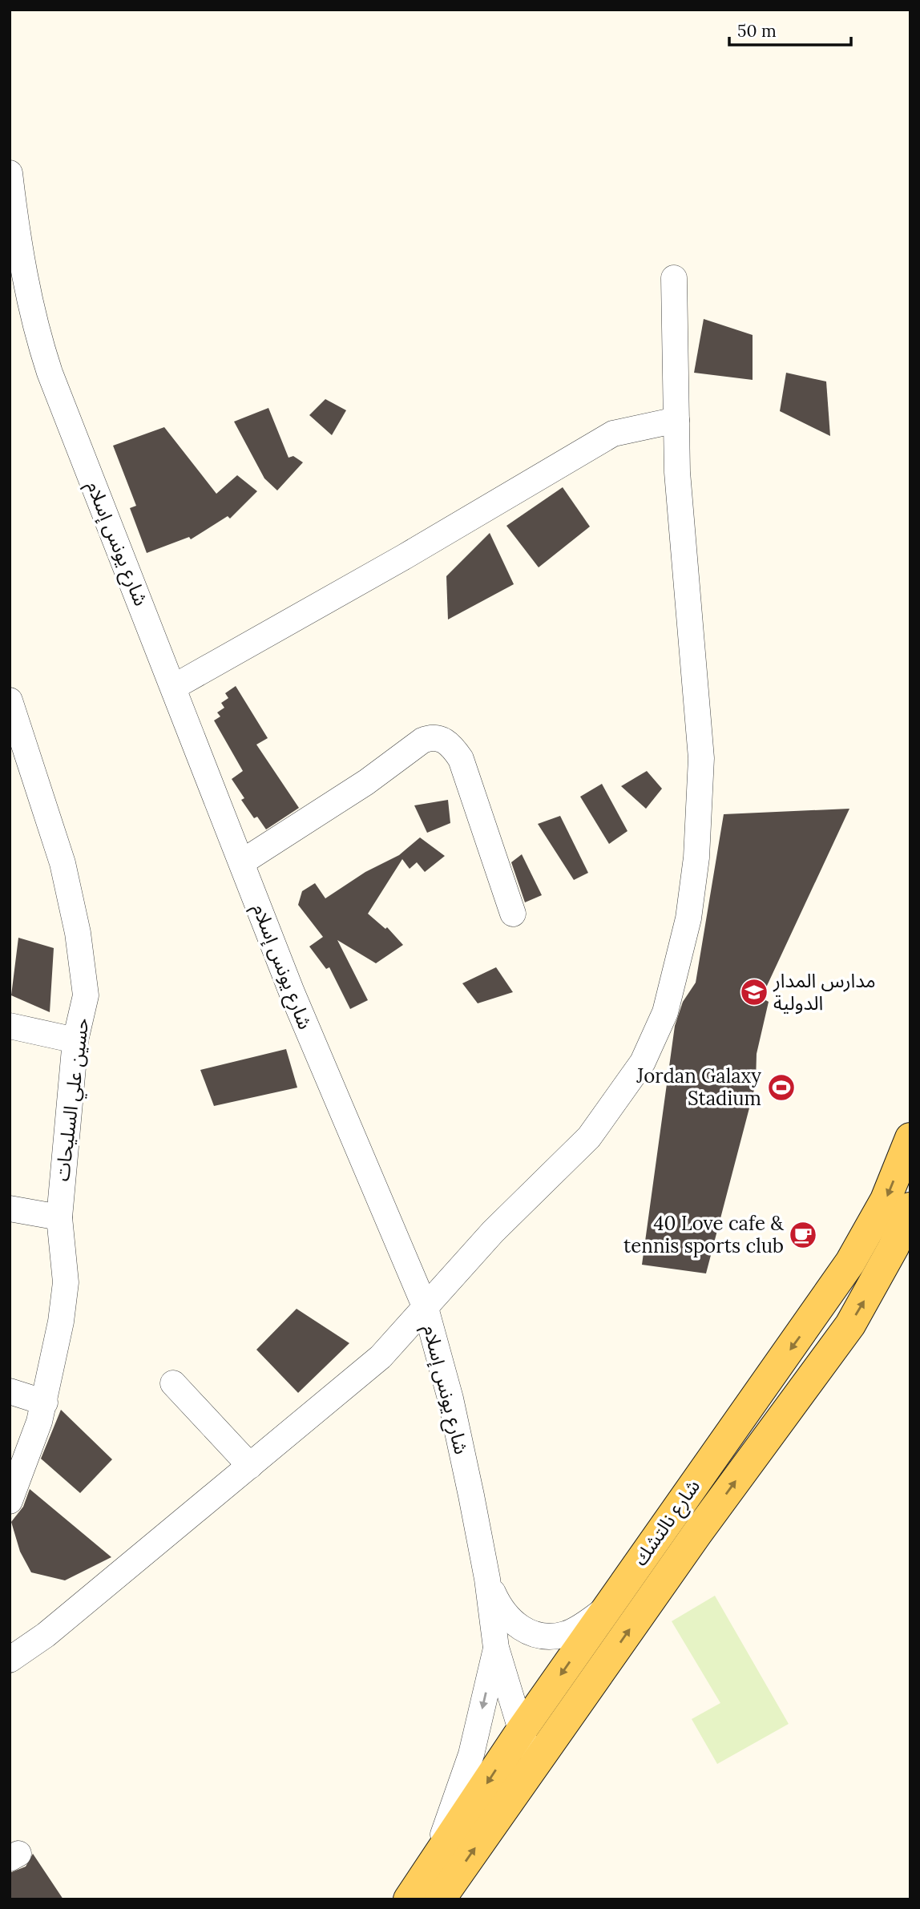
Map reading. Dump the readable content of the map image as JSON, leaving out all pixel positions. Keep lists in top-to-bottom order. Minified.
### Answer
{"streets":{"main road":["شارع نالتشك"],"street":["شارع يونس إسلام","حسين علي السليحات"]},"crossings":[["شارع يونس إسلام","شارع نالتشك"]],"places":{"school or university":["مدارس المدار الدولية"],"sports":["Jordan Galaxy Stadium"],"cafe":["40 Love cafe & tennis sports club"]},"scale_bar":"50 m"}
